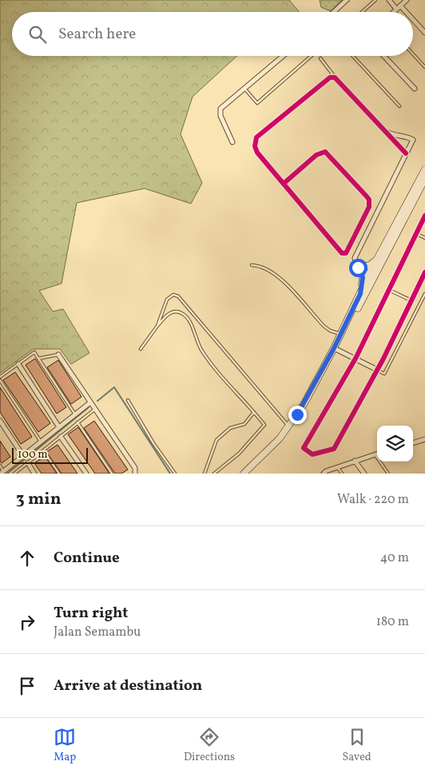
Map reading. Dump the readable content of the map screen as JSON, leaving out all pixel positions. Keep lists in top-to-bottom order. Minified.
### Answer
{"scale_bar":"100 m","page":{"search":"Search here","scale":"100 m","heading":["3 min","Walk · 220 m"],"list":[["Continue","40 m"],["Turn right","Jalan Semambu","180 m"],"Arrive at destination"],"nav":["Map","Directions","Saved"]}}
